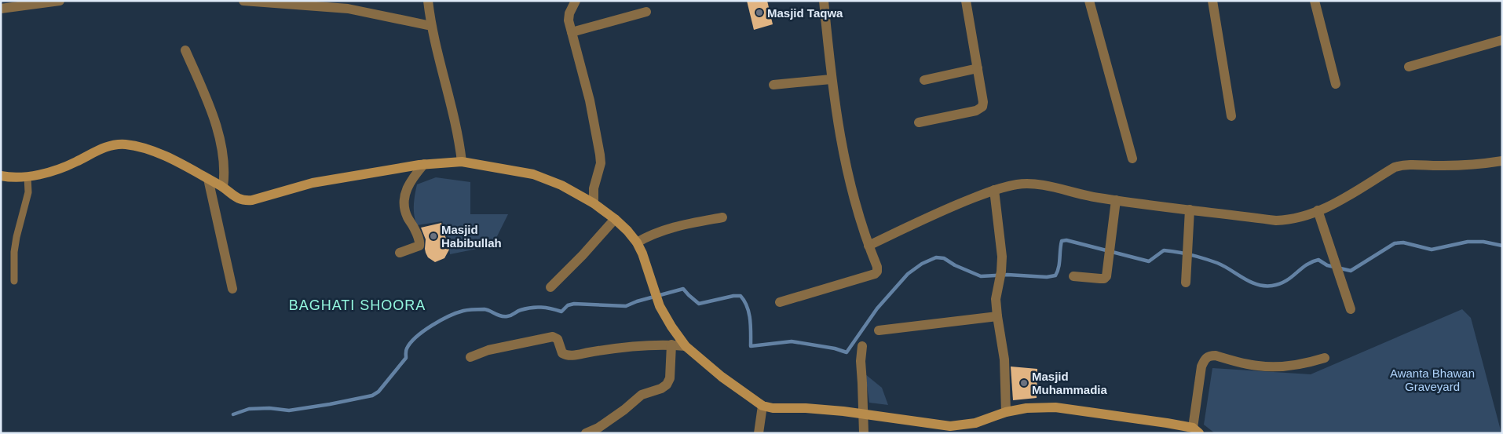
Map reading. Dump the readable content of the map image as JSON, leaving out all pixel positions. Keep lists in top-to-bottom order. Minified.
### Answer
{"districts":["BAGHATI SHOORA"],"parks":["Awanta Bhawan Graveyard"],"places":["Masjid Taqwa","Masjid Habibullah","Masjid Muhammadia"]}
